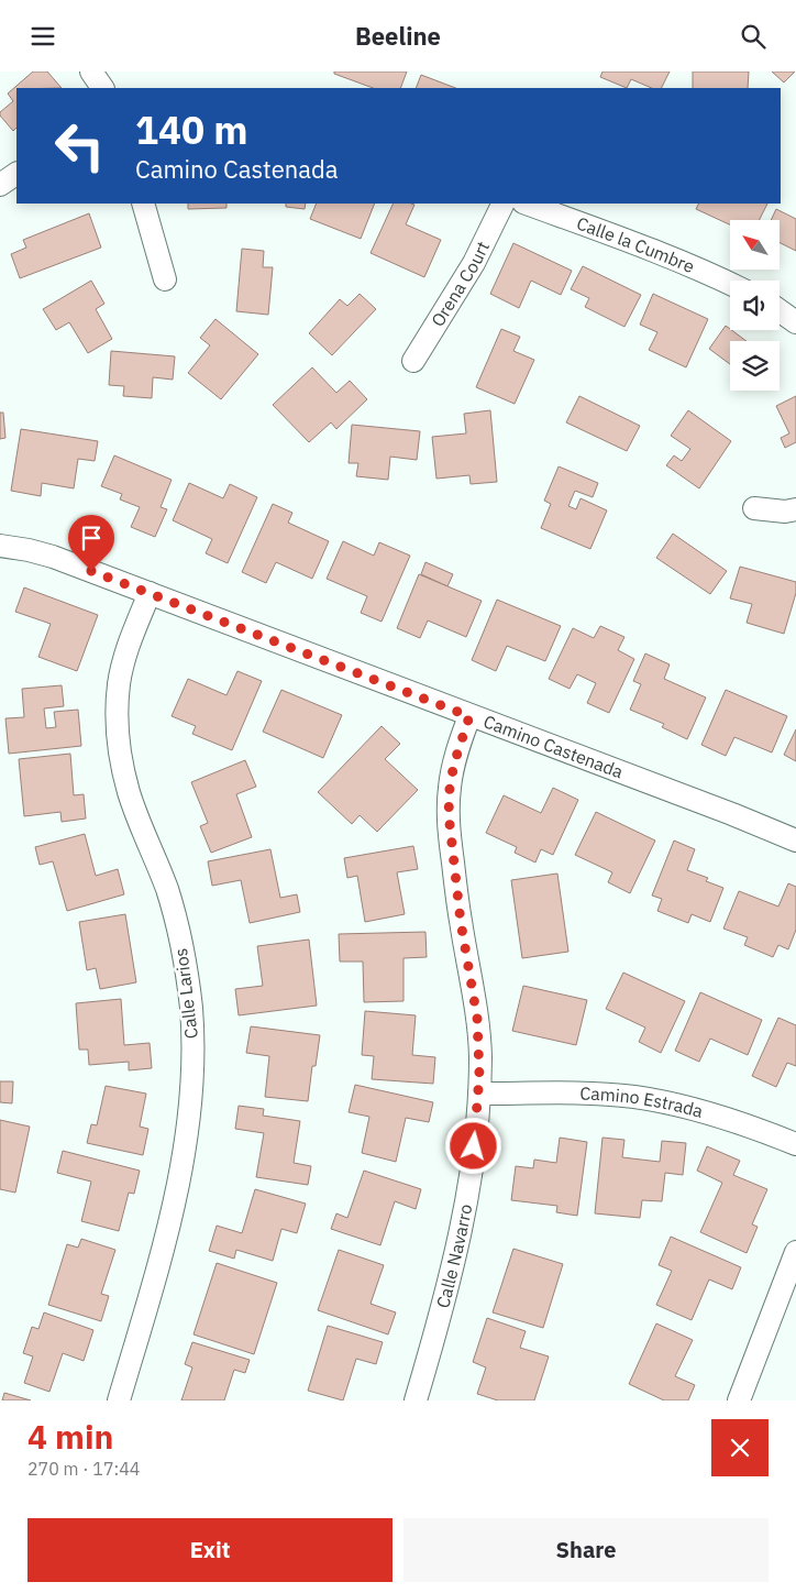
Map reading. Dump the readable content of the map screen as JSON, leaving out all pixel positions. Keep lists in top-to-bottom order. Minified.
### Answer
{"streets":{"street":["Calle la Cumbre","Orena Court","Camino Castenada","Calle Larios","Camino Estrada","Calle Navarro"]},"crossings":[["Camino Castenada","Calle Larios"],["Camino Castenada","Calle Navarro"],["Camino Estrada","Calle Navarro"]],"north":"top left","page":{"header":"Beeline","turn":["140 m","Camino Castenada"],"heading":["4 min","270 m · 17:44"],"buttons":["Exit","Share"]}}
